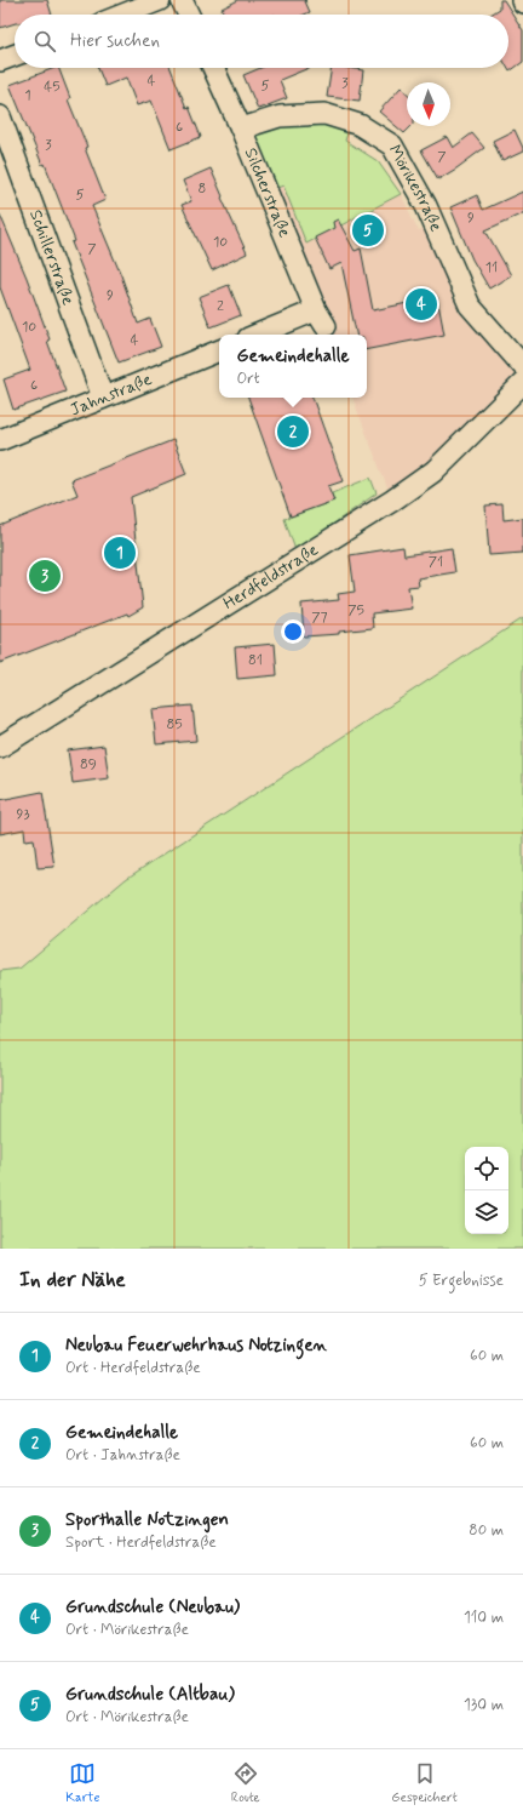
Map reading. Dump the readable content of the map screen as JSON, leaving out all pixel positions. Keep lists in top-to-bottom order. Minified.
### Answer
{"streets":{"street":["Mörikestraße","Silcherstraße","Schillerstraße","Jahnstraße","Herdfeldstraße"]},"crossings":[["Mörikestraße","Silcherstraße"],["Schillerstraße","Jahnstraße"]],"house_numbers":["4","3","5","45","1","6","3","7","8","5","9","10","7","11","9","2","10","4","6","71","75","77","81","85","89","93"],"north":"bottom","page":{"search":"Hier suchen","pins":["5","4","2","1","3"],"popup":["Gemeindehalle","Ort"],"heading":["In der Nähe","5 Ergebnisse"],"list":[{"mark":"1","name":"Neubau Feuerwehrhaus Notzingen","note":"Ort · Herdfeldstraße","value":"60 m"},{"mark":"2","name":"Gemeindehalle","note":"Ort · Jahnstraße","value":"60 m"},{"mark":"3","name":"Sporthalle Notzingen","note":"Sport · Herdfeldstraße","value":"80 m"},{"mark":"4","name":"Grundschule (Neubau)","note":"Ort · Mörikestraße","value":"110 m"},{"mark":"5","name":"Grundschule (Altbau)","note":"Ort · Mörikestraße","value":"130 m"}],"nav":["Karte","Route","Gespeichert"]}}
